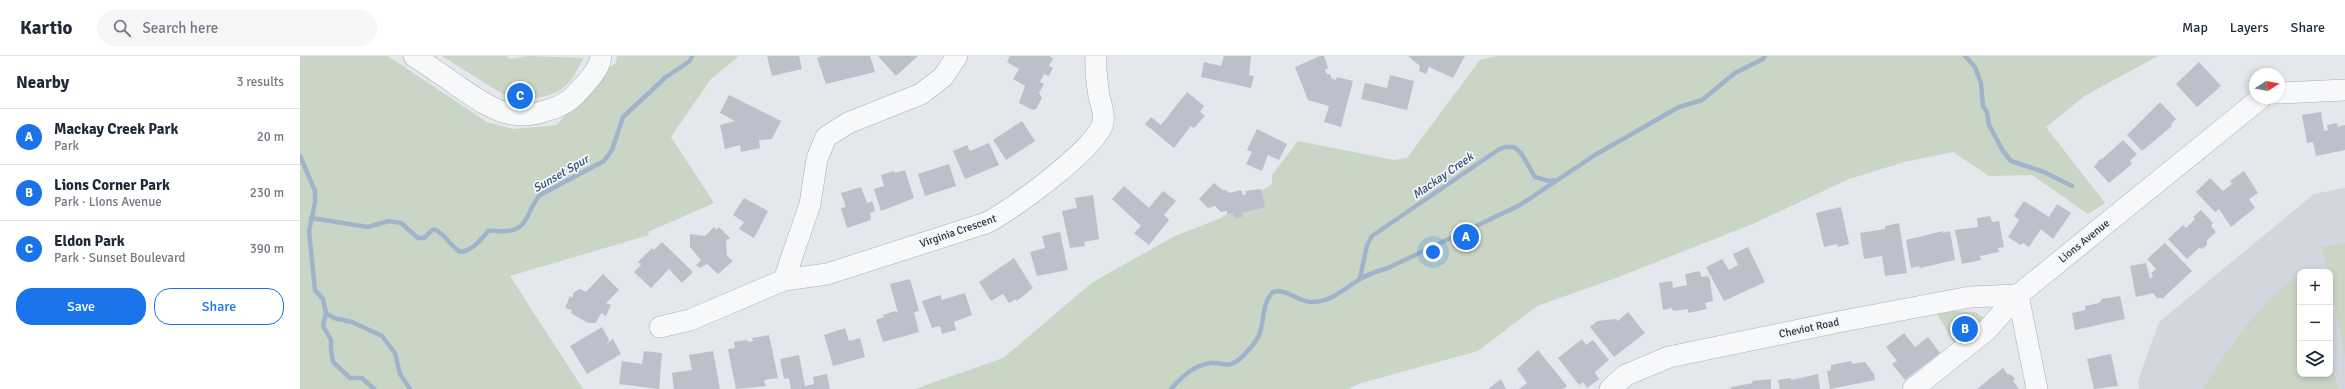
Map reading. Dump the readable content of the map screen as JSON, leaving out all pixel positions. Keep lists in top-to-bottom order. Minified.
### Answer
{"streets":{"street":["Virginia Crescent","Lions Avenue","Cheviot Road"]},"crossings":[["Lions Avenue","Cheviot Road"]],"water":["Sunset Spur","Mackay Creek"],"north":"right","page":{"header":"Kartio","search":"Search here","nav":["Map","Layers","Share"],"heading":["Nearby","3 results"],"pins":["C","A","B"],"list":[{"mark":"A","name":"Mackay Creek Park","note":"Park","value":"20 m"},{"mark":"B","name":"Lions Corner Park","note":"Park · Lions Avenue","value":"230 m"},{"mark":"C","name":"Eldon Park","note":"Park · Sunset Boulevard","value":"390 m"}],"map_buttons":["+","−"],"buttons":["Save","Share"]}}
